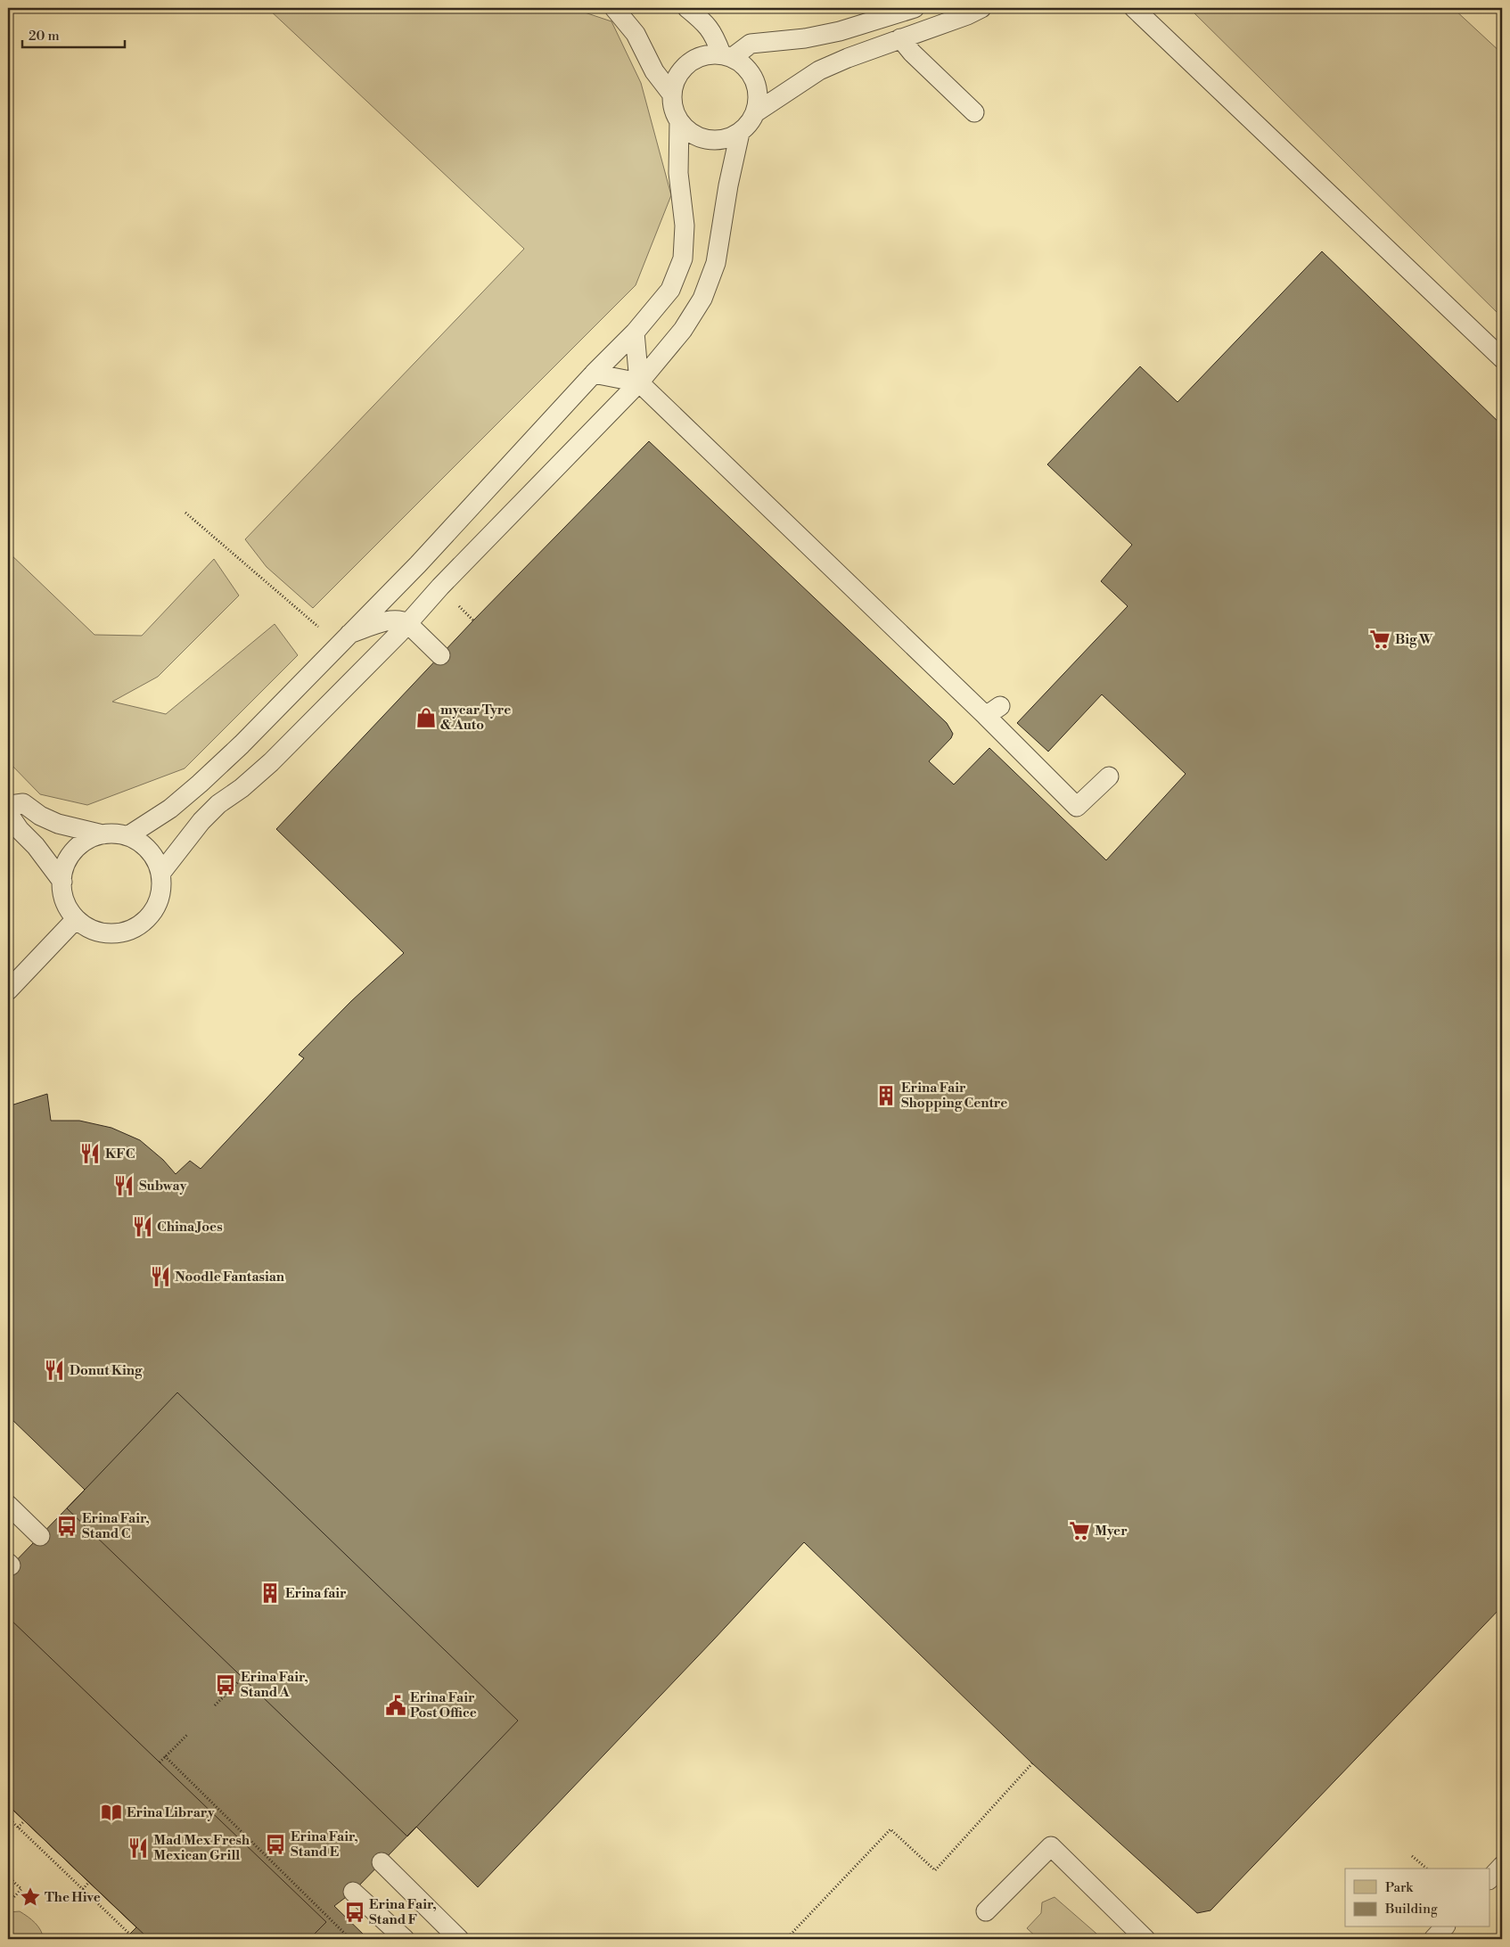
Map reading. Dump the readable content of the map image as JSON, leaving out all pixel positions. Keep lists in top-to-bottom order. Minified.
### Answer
{"places":{"supermarket":["Big W","Myer"],"shop":["mycar Tyre & Auto"],"building":["Erina Fair Shopping Centre","Erina fair"],"restaurant":["KFC","Subway","China Joes","Noodle Fantasian","Donut King","Mad Mex Fresh Mexican Grill"],"bus stop":["Erina Fair, Stand C","Erina Fair, Stand A","Erina Fair, Stand E","Erina Fair, Stand F"],"public building":["Erina Fair Post Office"],"library":["Erina Library"],"place":["The Hive"]},"legend":["Park","Building"],"scale_bar":"20 m"}
